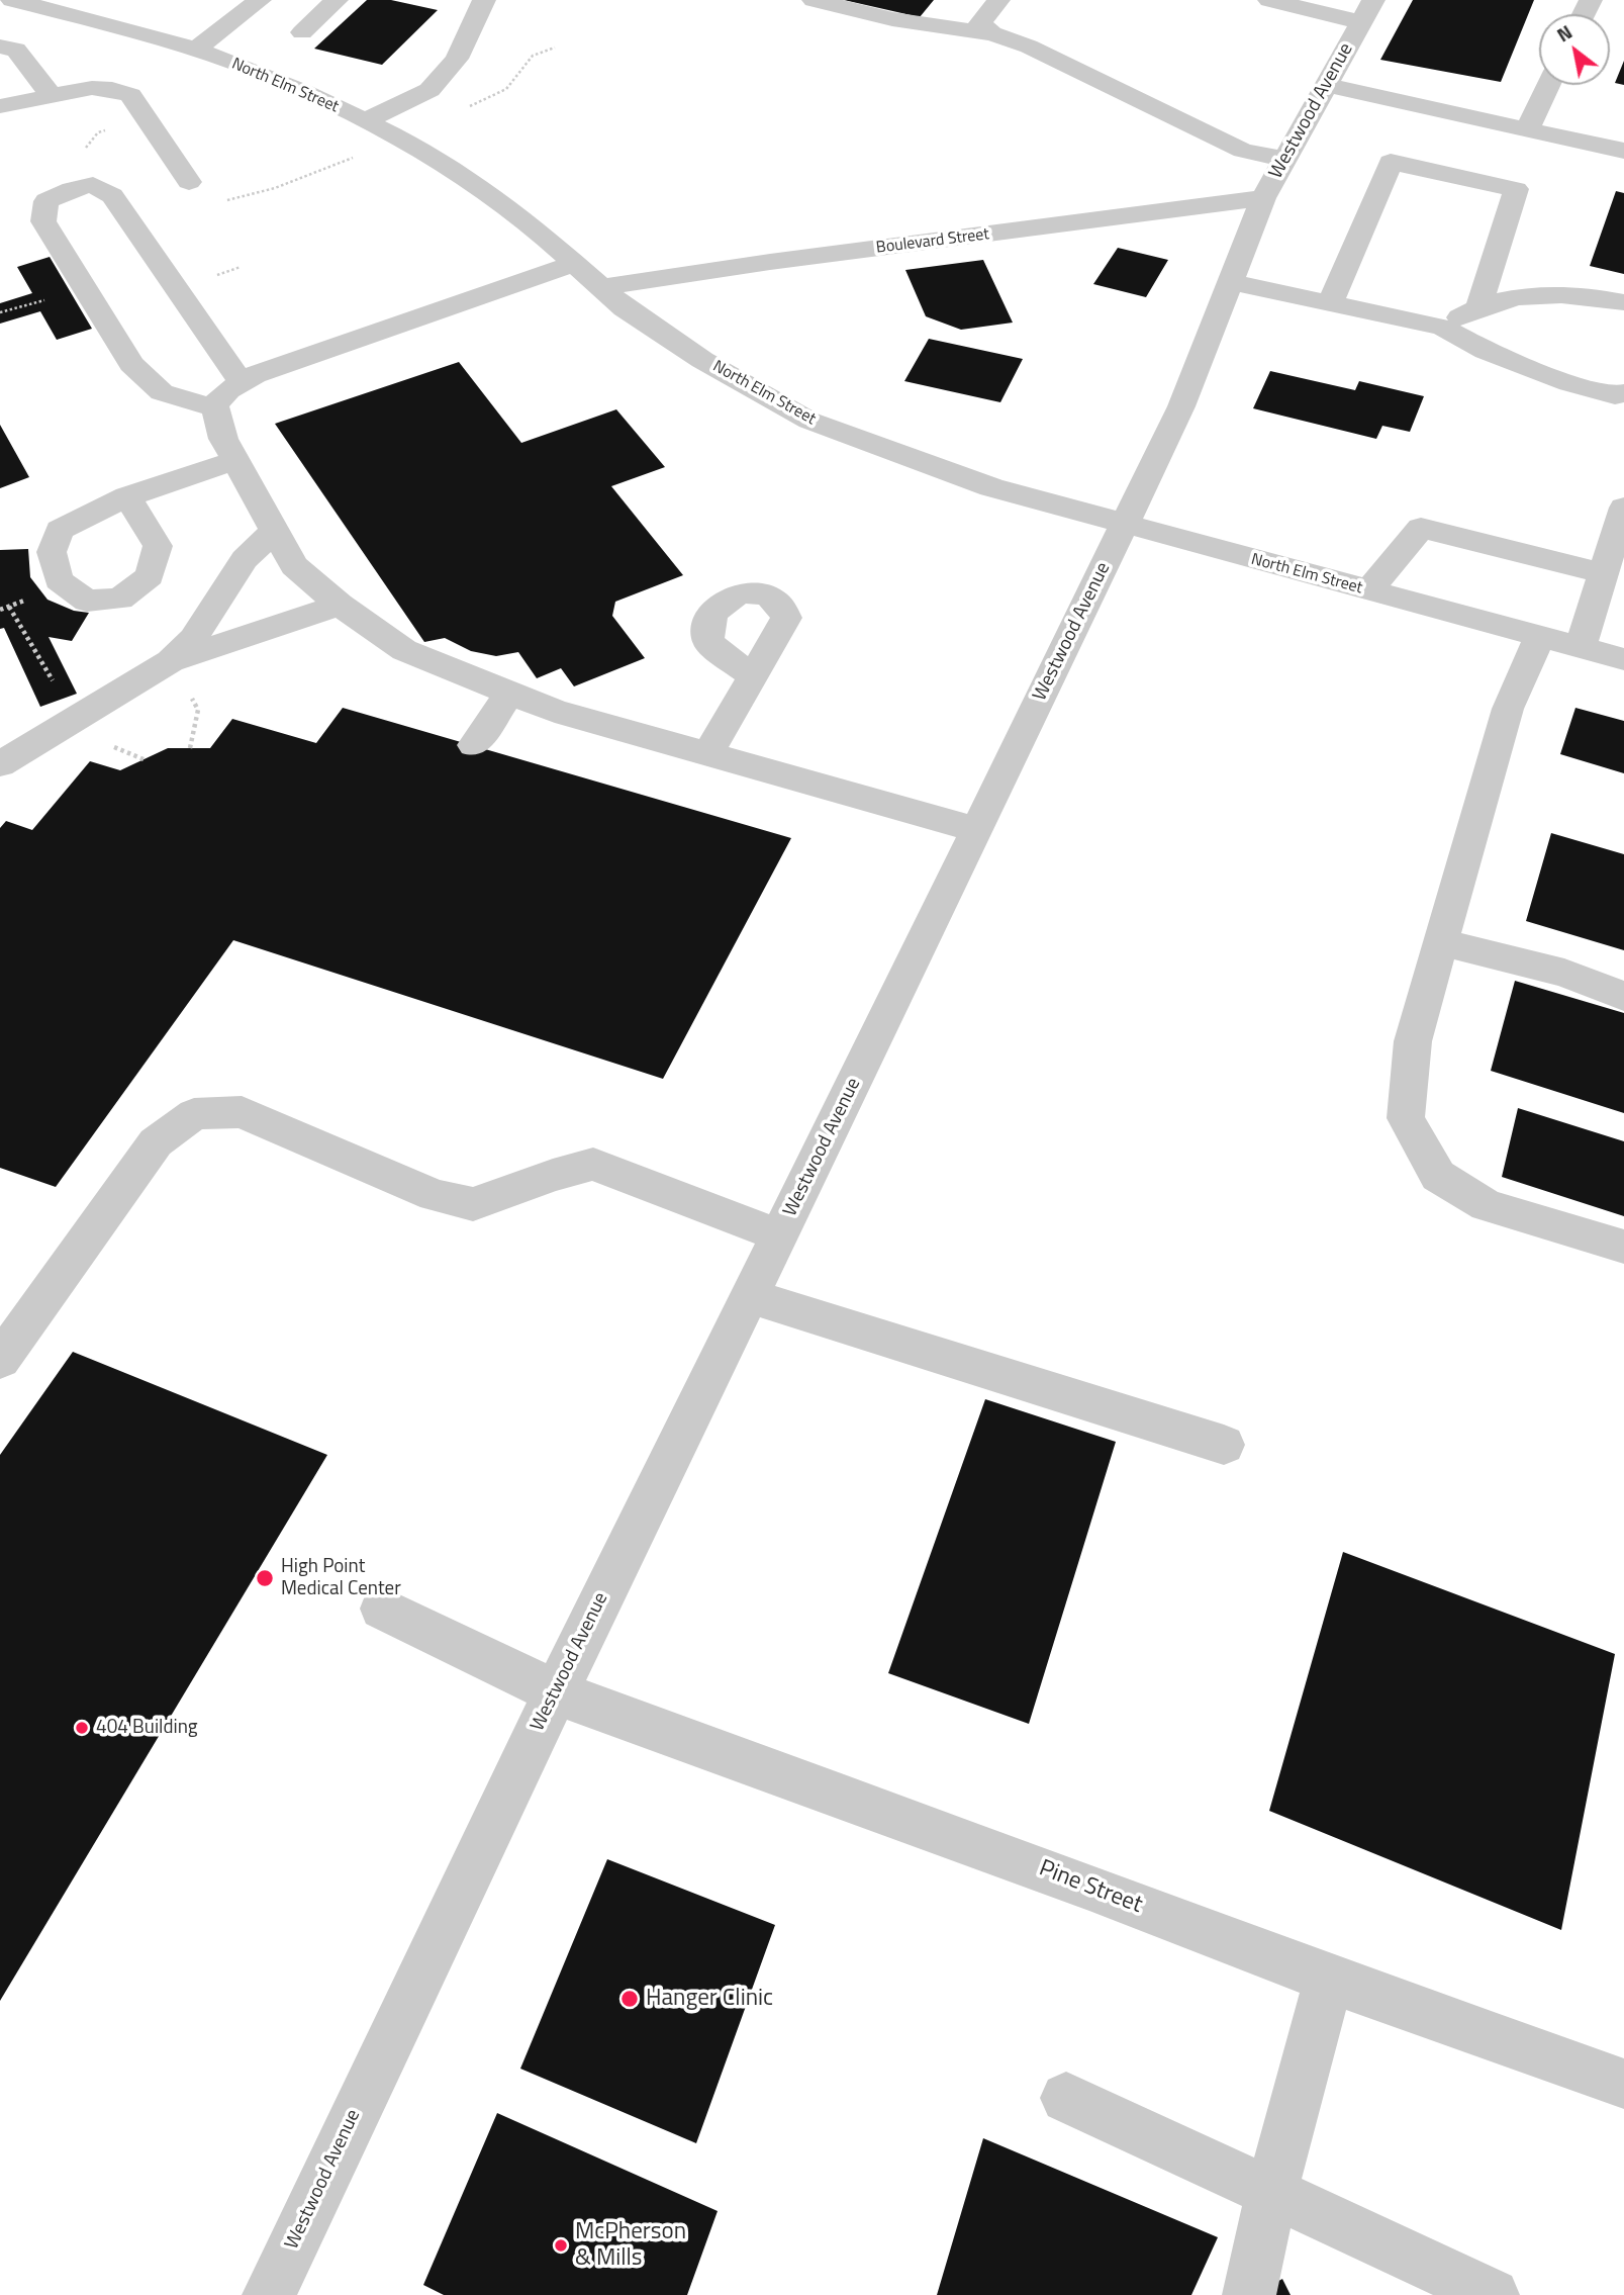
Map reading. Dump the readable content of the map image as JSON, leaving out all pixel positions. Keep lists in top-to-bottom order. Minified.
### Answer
{"streets":{"street":["North Elm Street","Westwood Avenue","Boulevard Street","Pine Street"]},"crossings":[["North Elm Street","Westwood Avenue"],["North Elm Street","Boulevard Street"],["Westwood Avenue","Boulevard Street"],["Westwood Avenue","Pine Street"]],"places":["High Point Medical Center","404 Building","Hanger Clinic","McPherson & Mills"],"north":"top left"}
